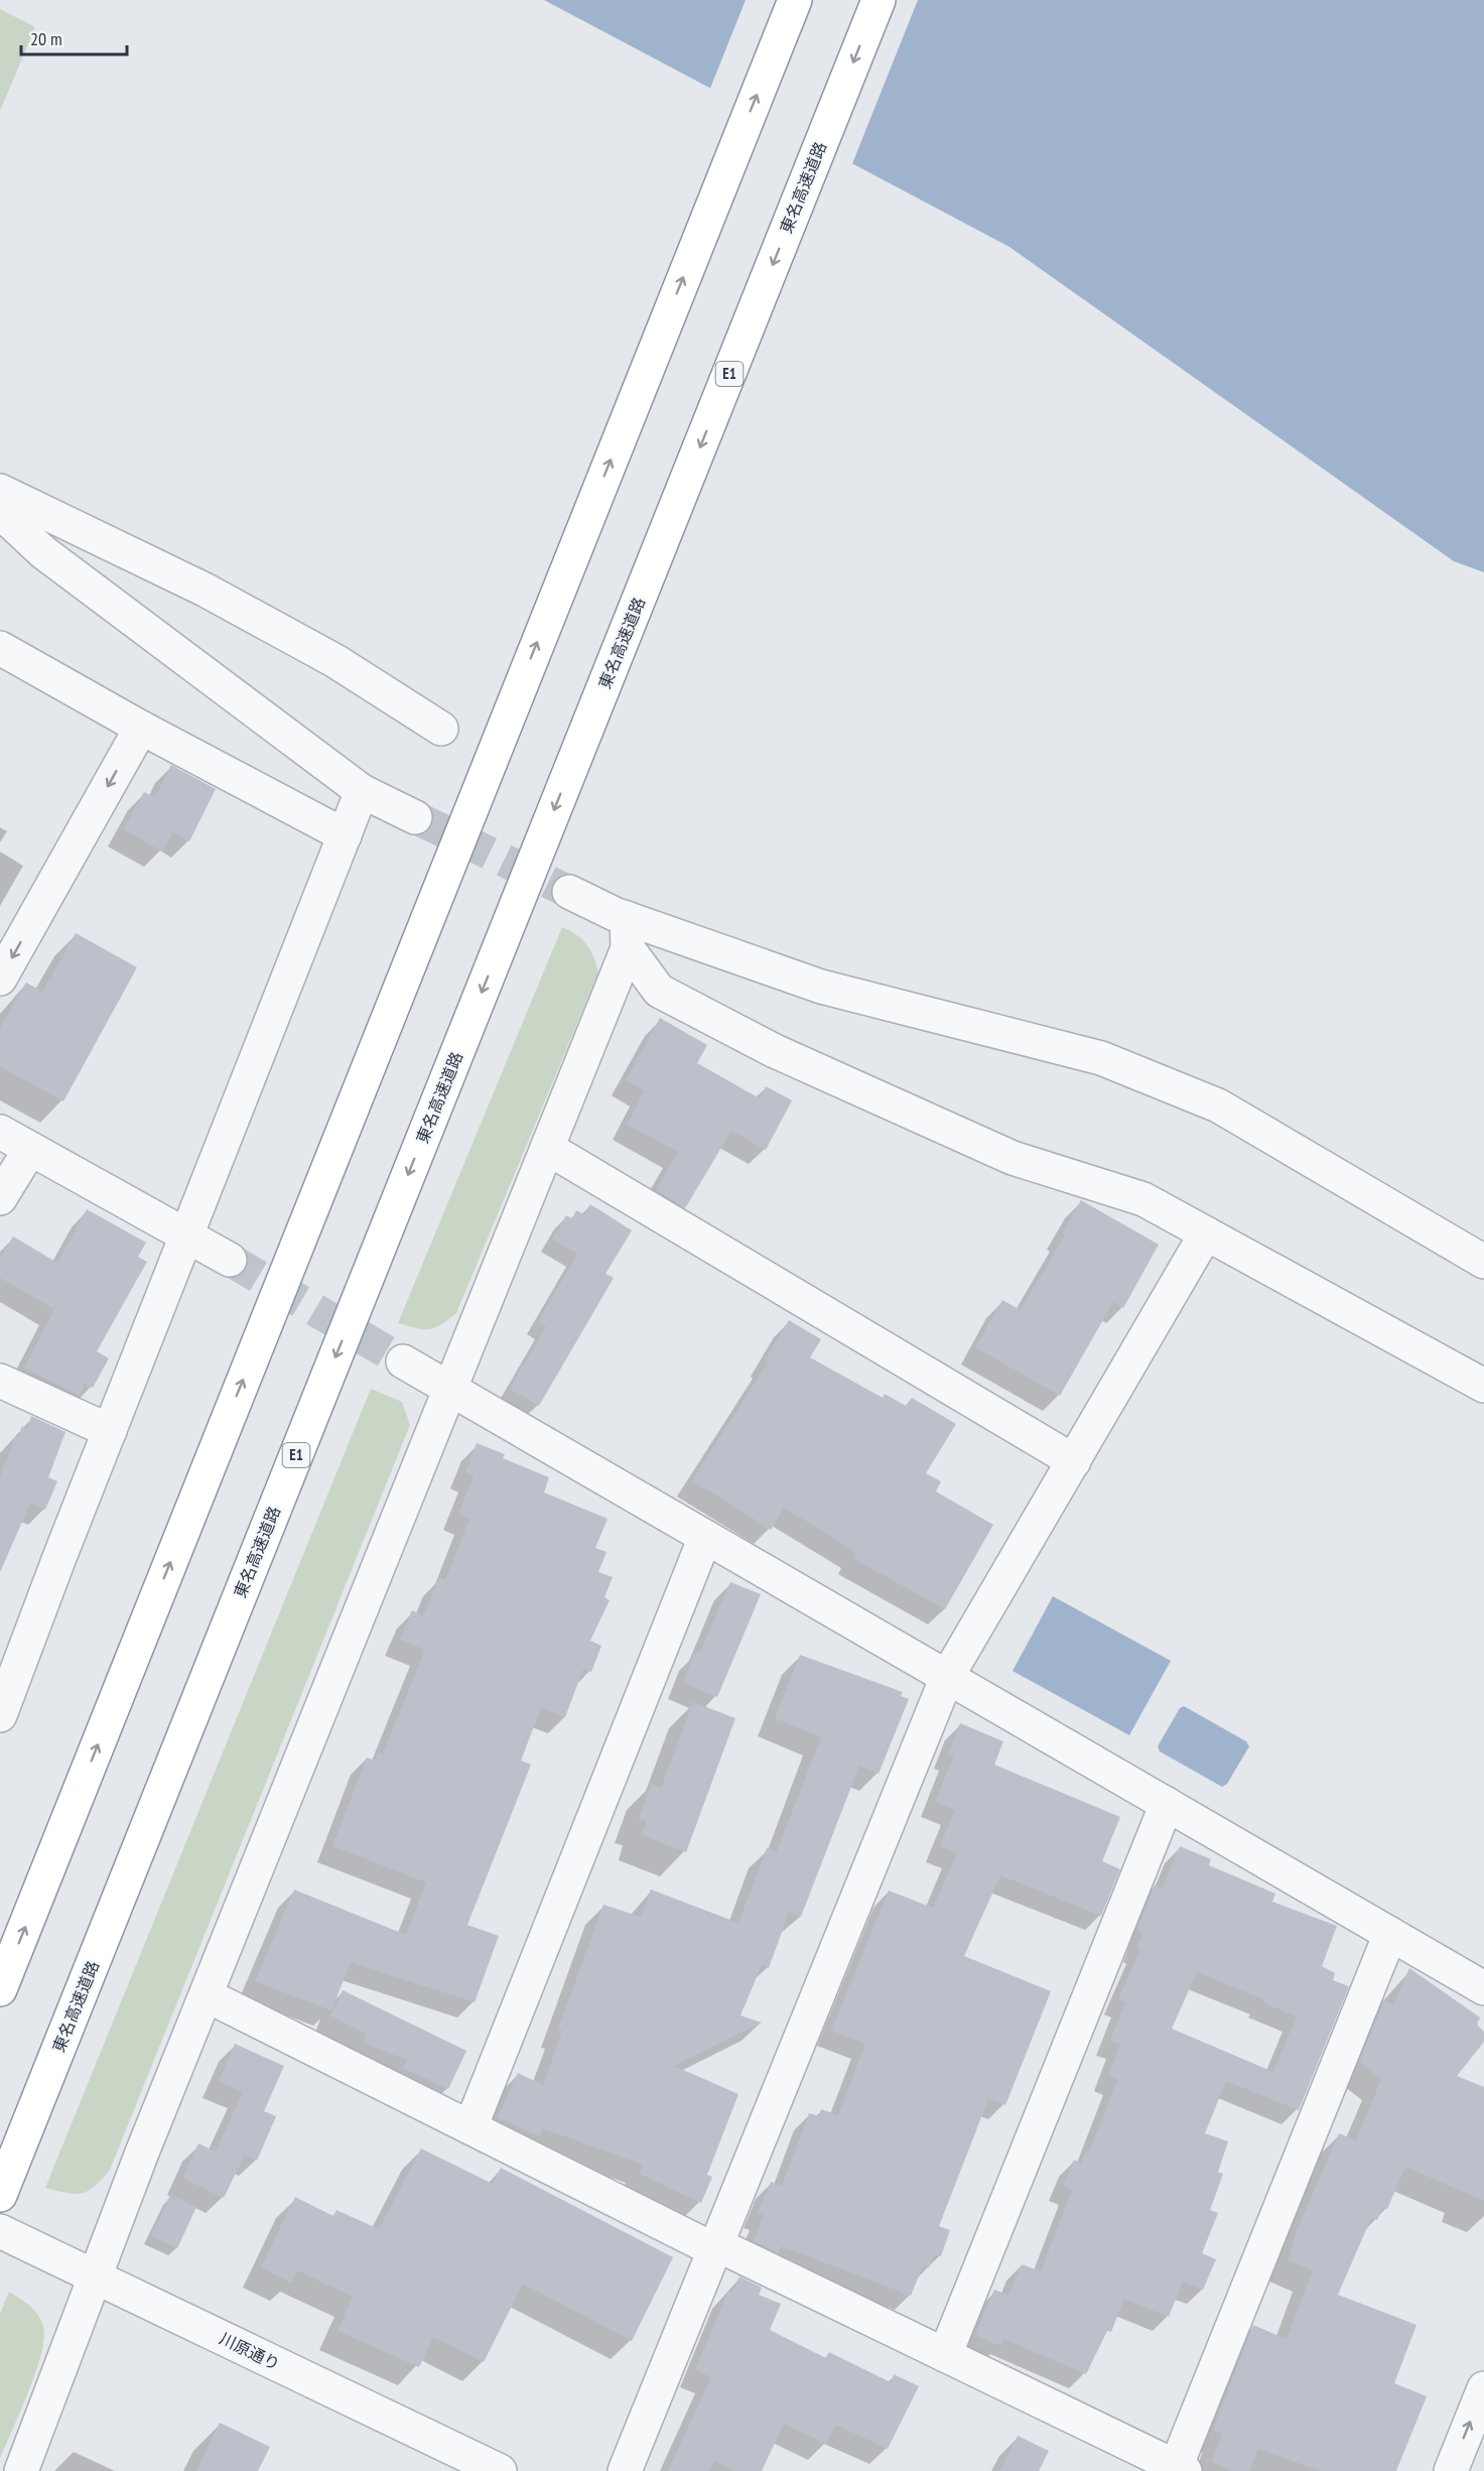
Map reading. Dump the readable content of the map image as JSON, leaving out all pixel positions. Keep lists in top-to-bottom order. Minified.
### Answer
{"streets":{"highway":["東名高速道路","E1"],"street":["川原通り"]},"scale_bar":"20 m"}
